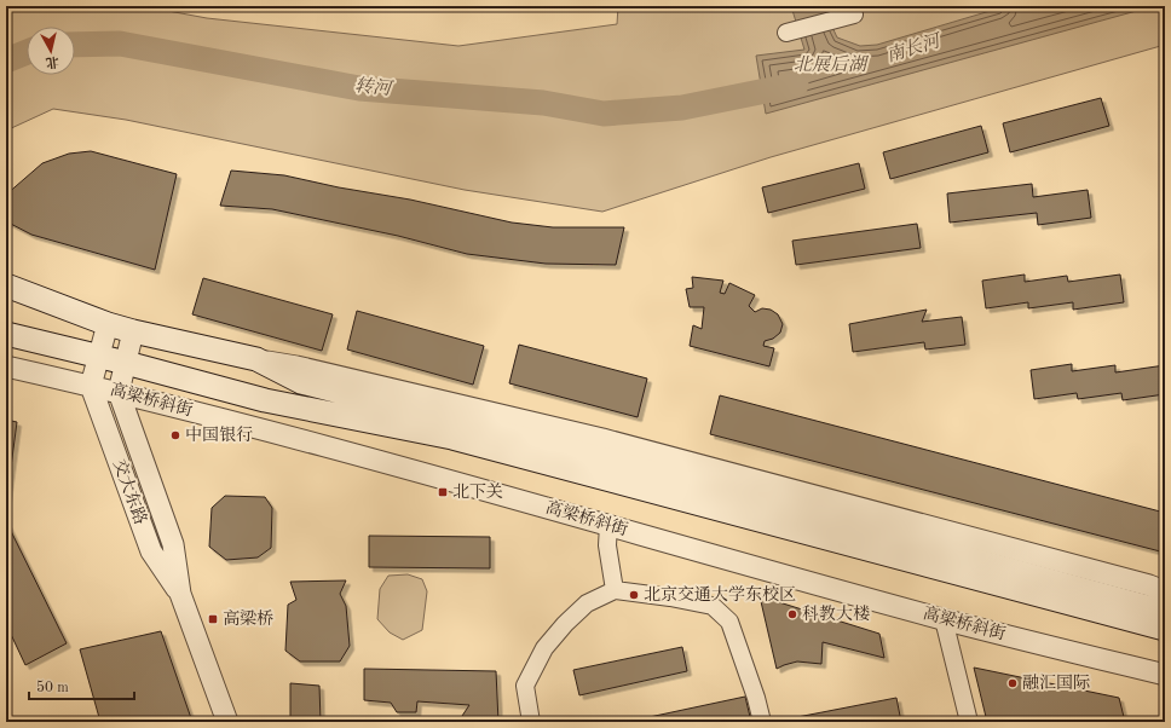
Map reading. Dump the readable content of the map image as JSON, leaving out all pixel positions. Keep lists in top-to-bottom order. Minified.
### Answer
{"streets":{"main road":["高梁桥斜街"],"street":["交大东路"]},"crossings":[["高梁桥斜街","交大东路"]],"water":["南长河","北展后湖","转河"],"places":{"other":["中国银行","北京交通大学东校区","科教大楼","融汇国际"],"transit":["北下关","高梁桥"]},"scale_bar":"50 m","north":"bottom"}
